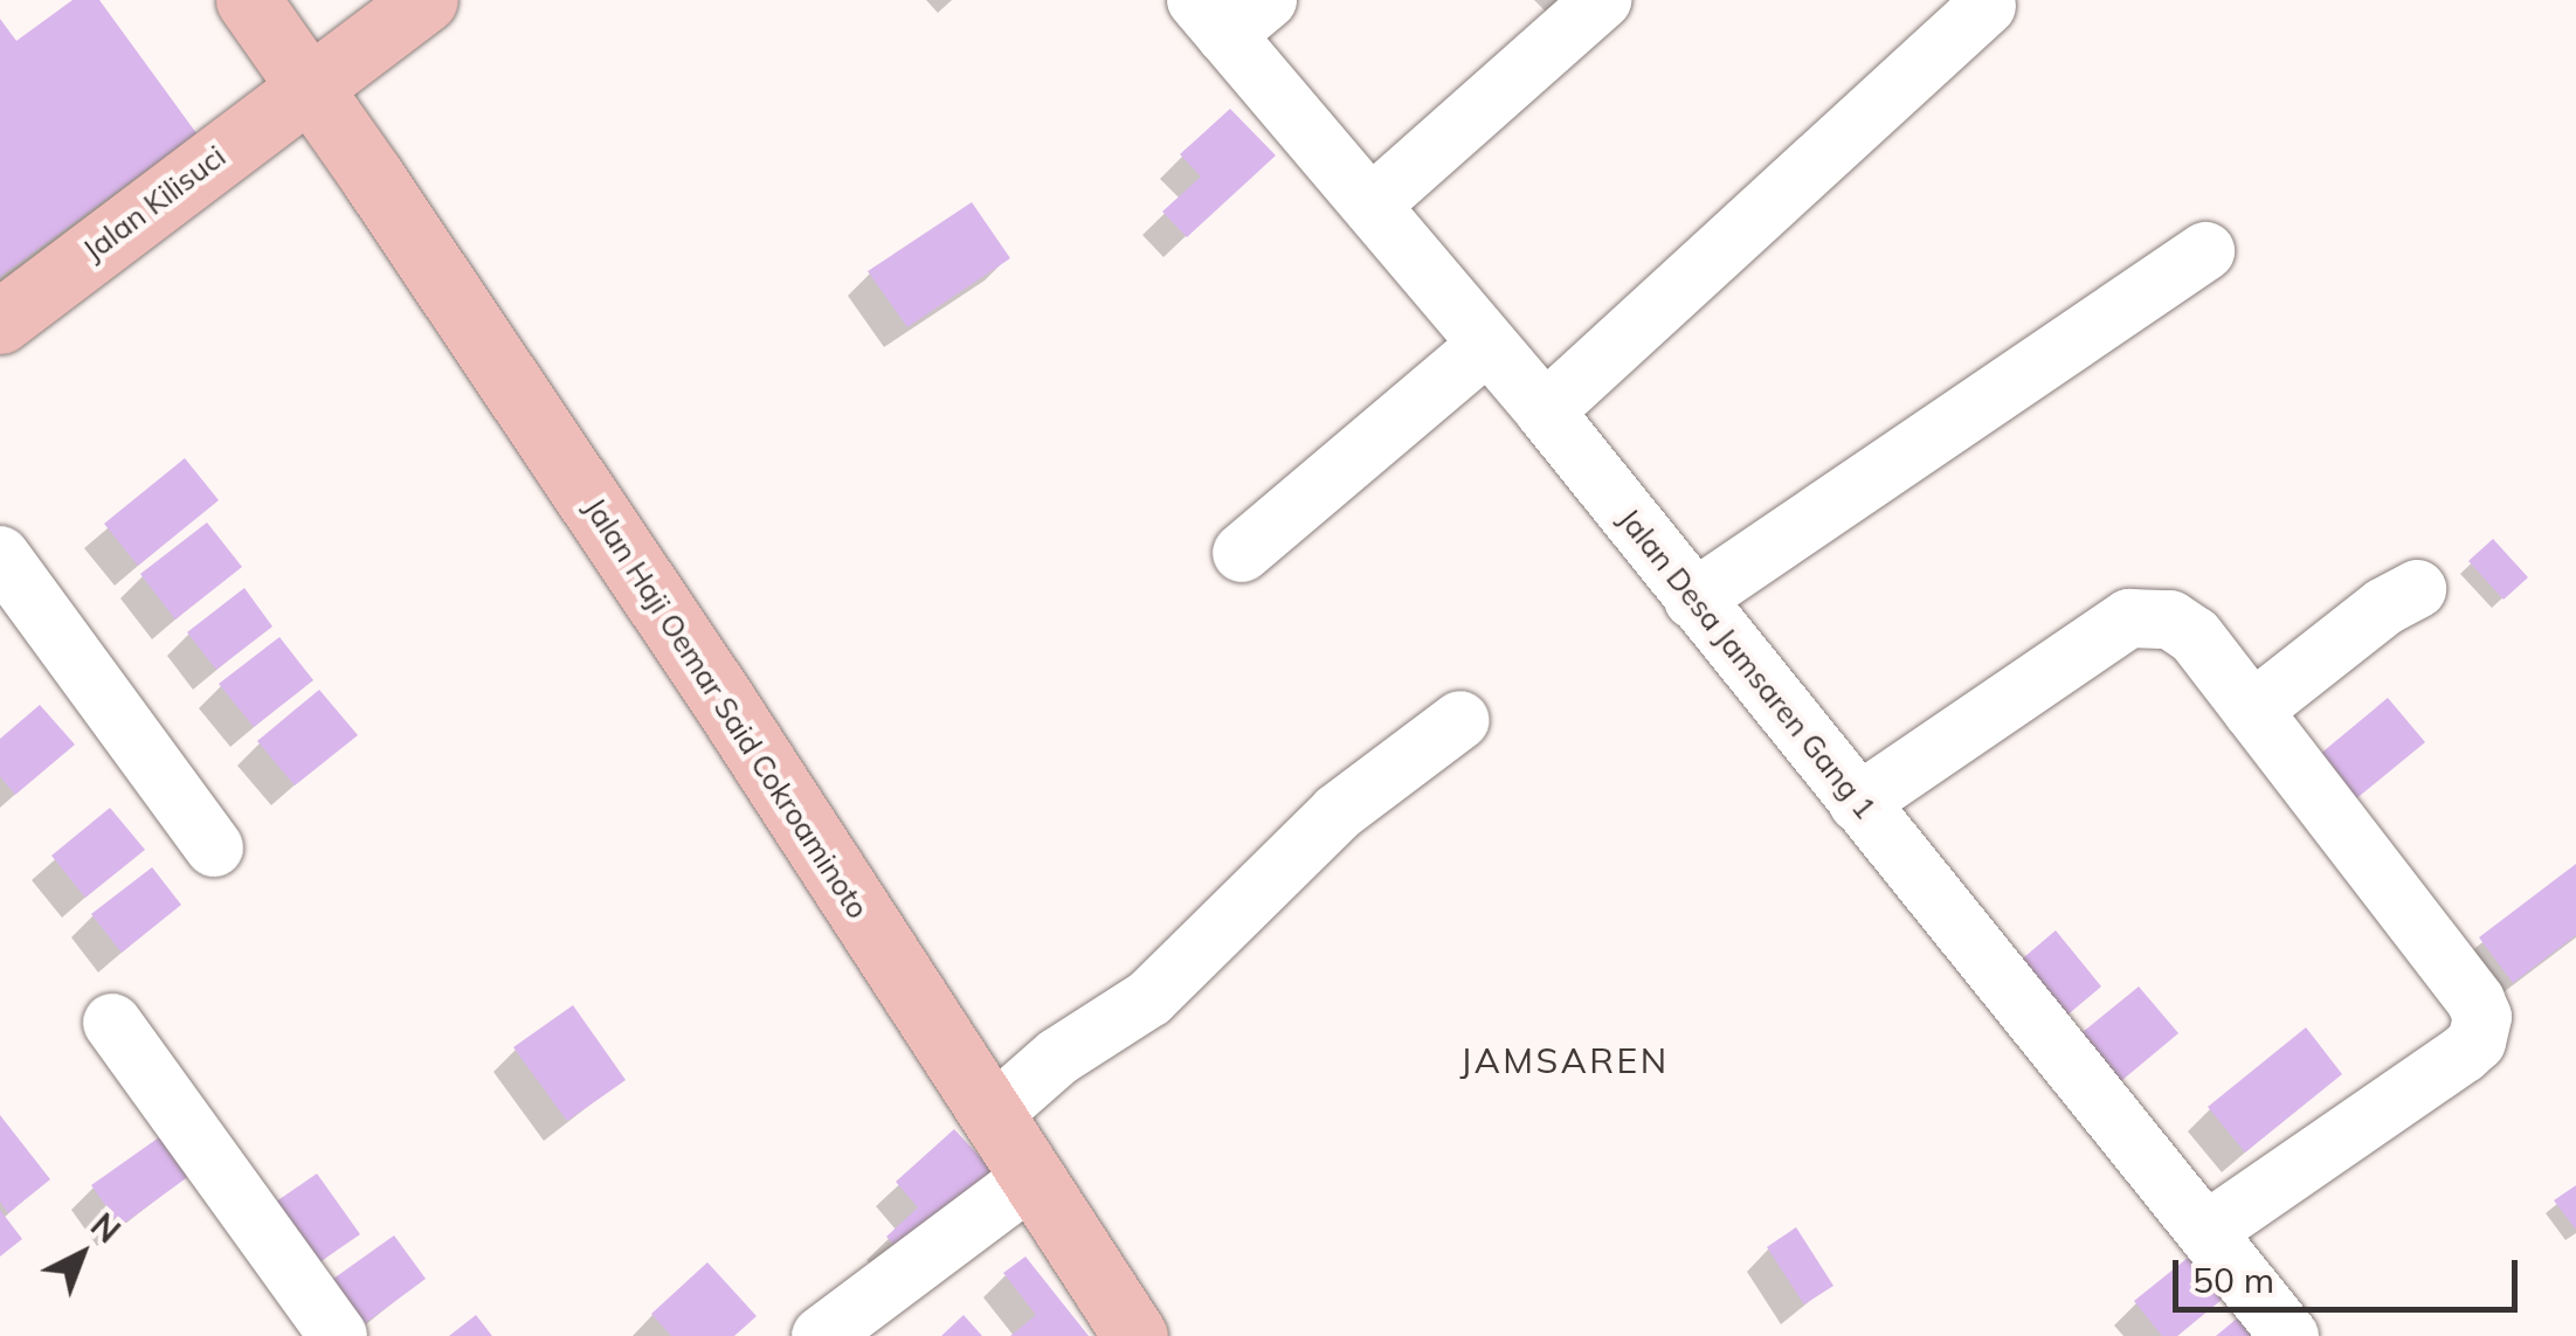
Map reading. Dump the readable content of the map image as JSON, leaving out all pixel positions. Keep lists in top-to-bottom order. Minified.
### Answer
{"streets":{"main road":["Jalan Kilisuci","Jalan Haji Oemar Said Cokroaminoto"],"street":["Jalan Desa Jamsaren Gang 1"]},"crossings":[["Jalan Kilisuci","Jalan Haji Oemar Said Cokroaminoto"]],"districts":["JAMSAREN"],"scale_bar":"50 m","north":"top right"}
